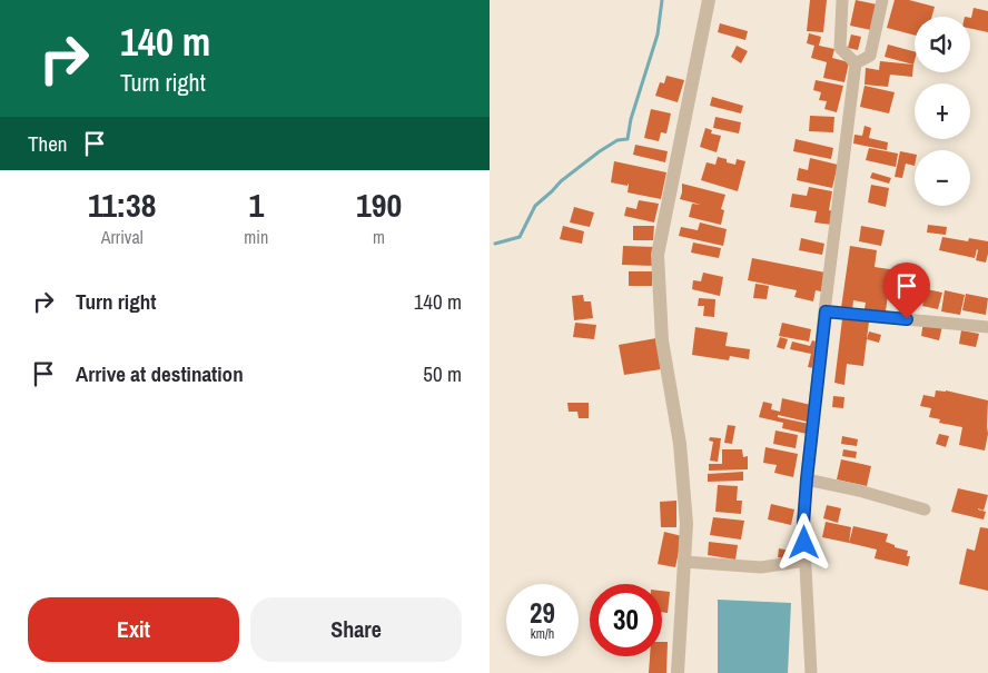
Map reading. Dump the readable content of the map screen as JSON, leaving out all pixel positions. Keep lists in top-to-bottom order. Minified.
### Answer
{"page":{"turn":["140 m","Turn right"],"map_buttons":["+","−"],"then":"Then","eta":["11:38","Arrival","1","min","190","m"],"list":[{"name":"Turn right","value":"140 m"},{"name":"Arrive at destination","value":"50 m"}],"speed":"29 km/h","limit":"30","buttons":["Exit","Share"]}}
